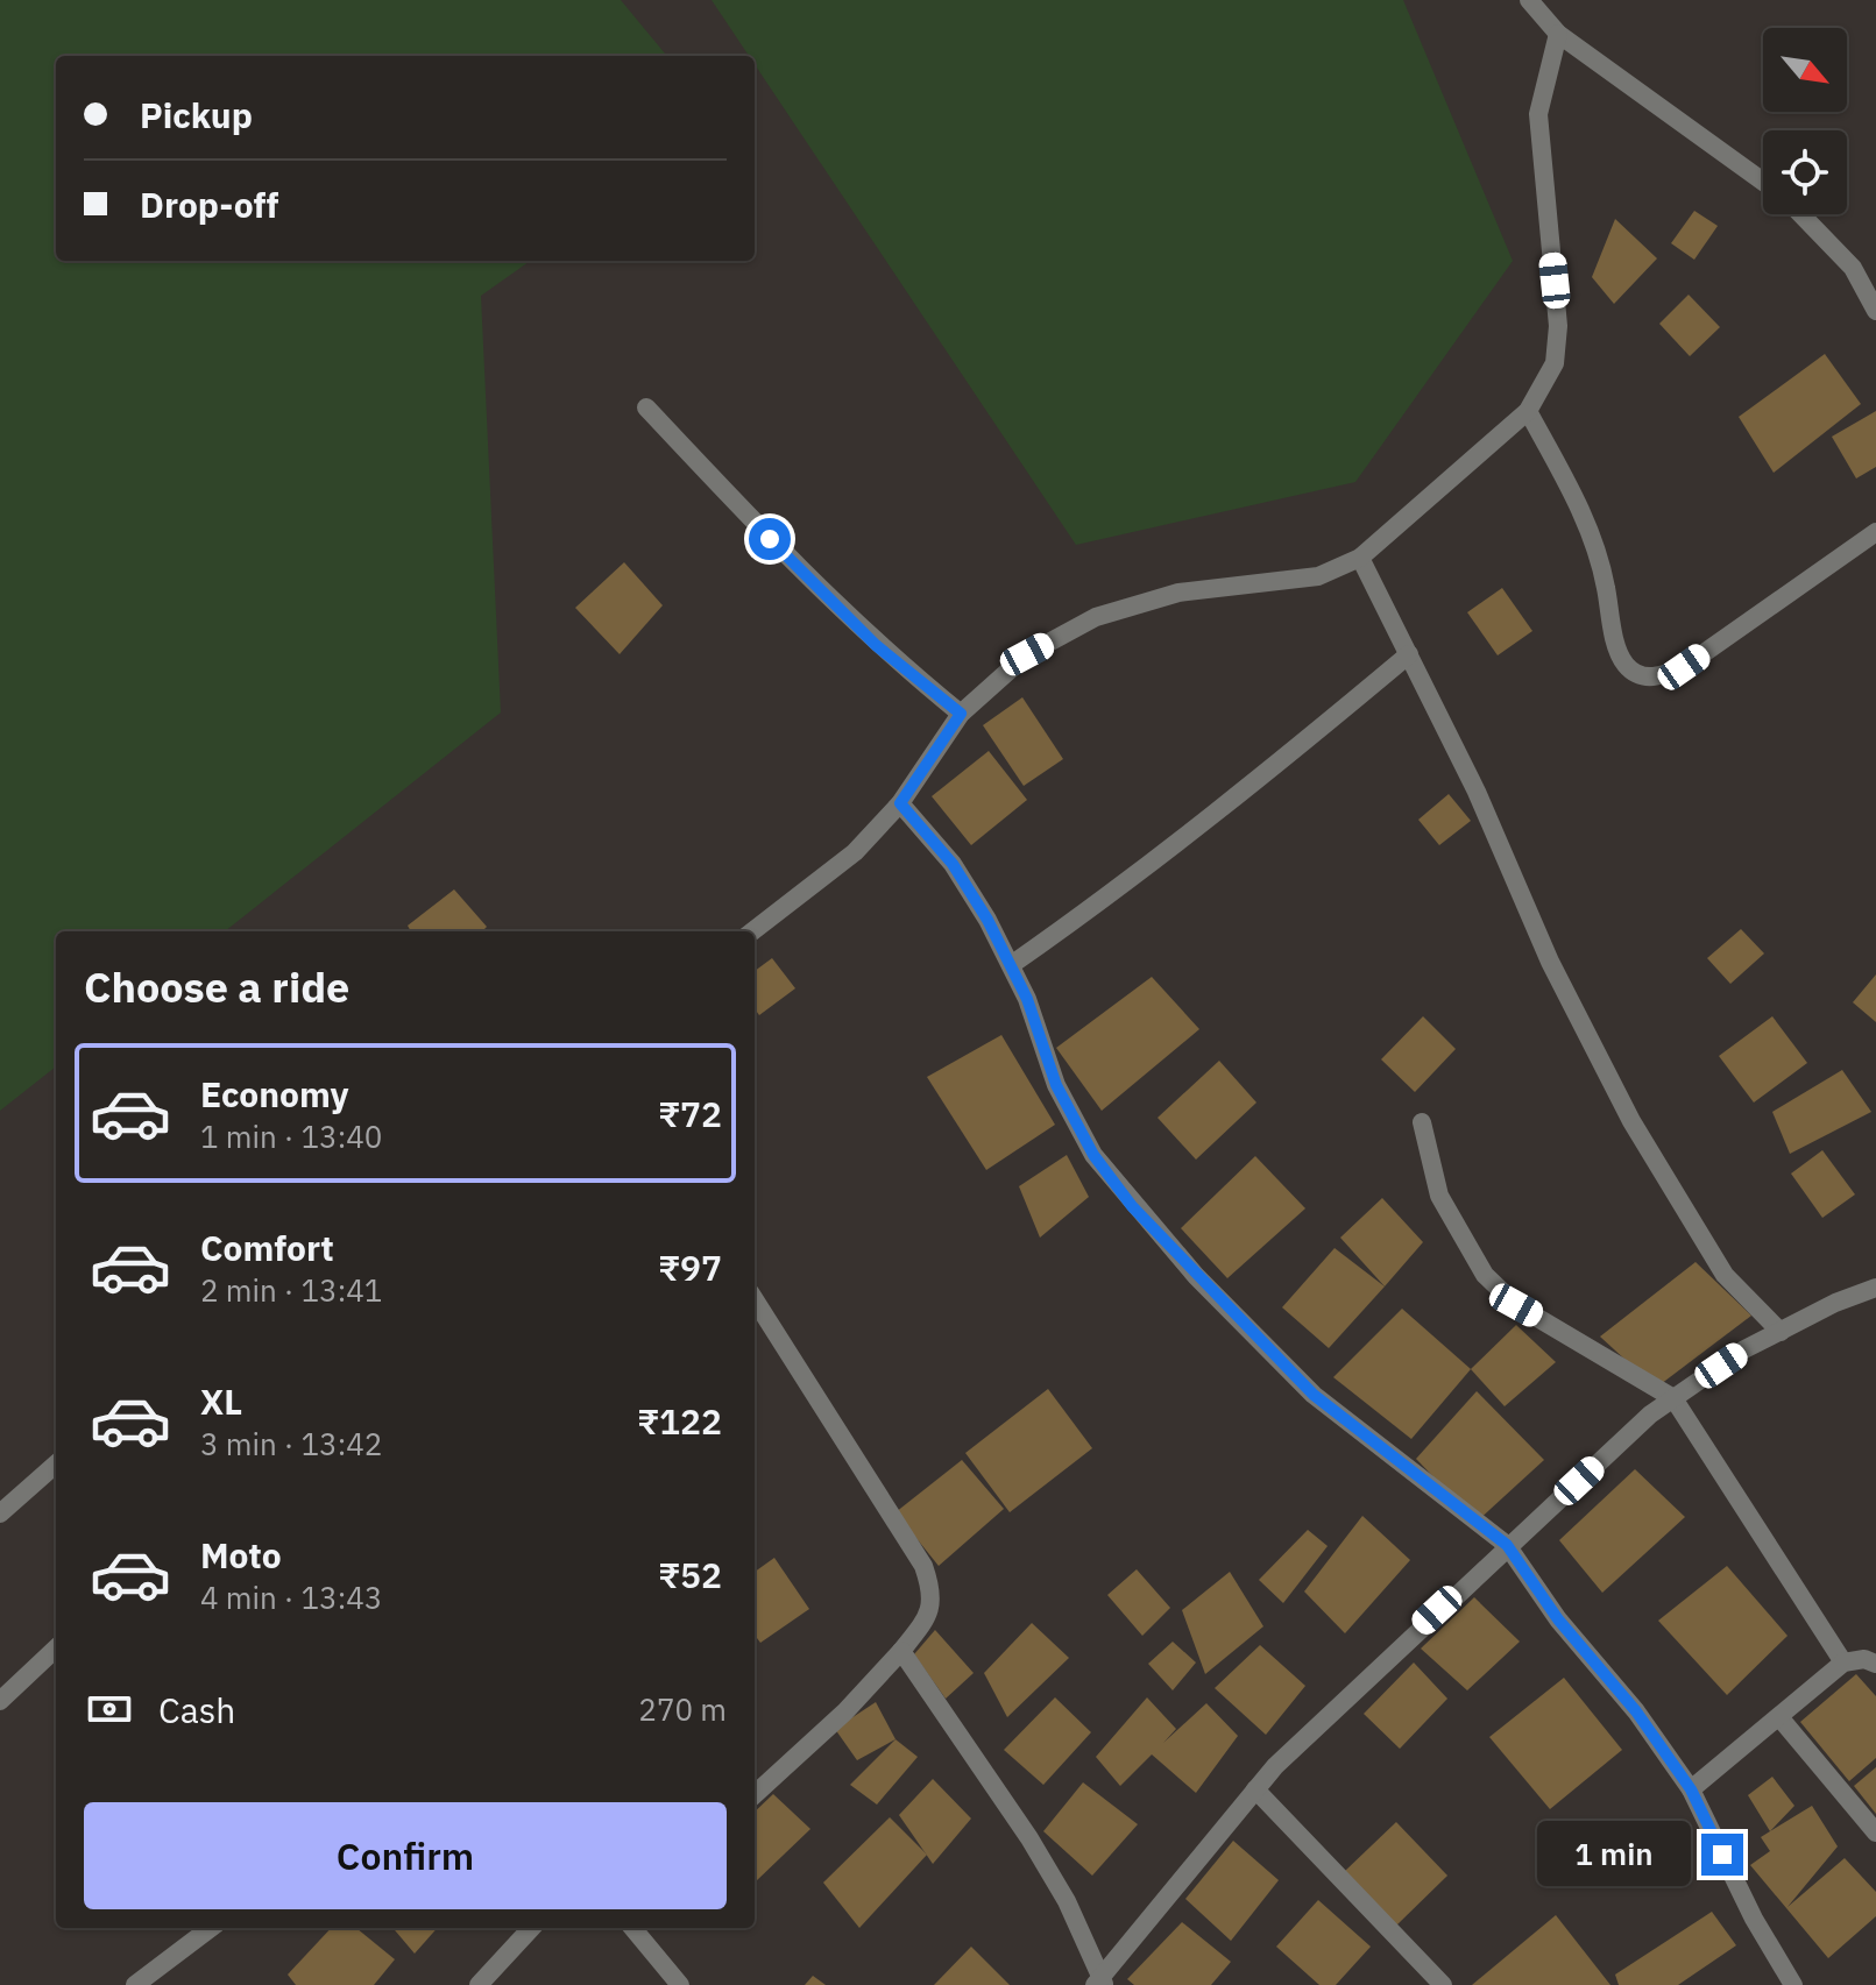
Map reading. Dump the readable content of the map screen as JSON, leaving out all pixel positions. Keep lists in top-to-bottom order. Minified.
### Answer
{"north":"bottom right","page":{"banner":["Pickup","Drop-off"],"heading":"Choose a ride","list":[{"name":"Economy","note":"1 min · 13:40","value":"₹72"},{"name":"Comfort","note":"2 min · 13:41","value":"₹97"},{"name":"XL","note":"3 min · 13:42","value":"₹122"},{"name":"Moto","note":"4 min · 13:43","value":"₹52"}],"pay":["Cash","270 m"],"buttons":"Confirm","bubble":"1 min"}}
